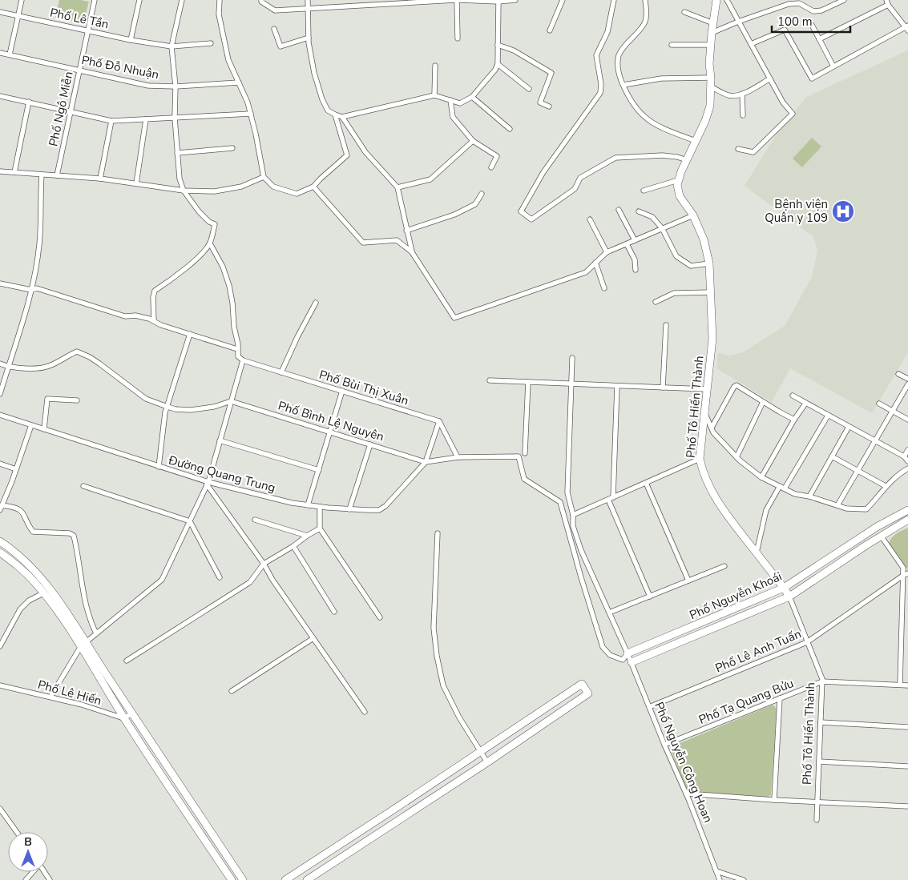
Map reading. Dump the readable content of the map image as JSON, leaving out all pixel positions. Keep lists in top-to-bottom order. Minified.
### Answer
{"streets":{"street":["Phố Lê Tần","Phố Đỗ Nhuận","Phố Ngô Miễn","Phố Bùi Thị Xuân","Phố Tô Hiến Thành","Phố Bình Lệ Nguyên","Đường Quang Trung","Phố Nguyễn Khoái","Phố Lê Anh Tuấn","Phố Lê Hiến","Phố Tạ Quang Bửu","Phố Nguyễn Công Hoan"]},"crossings":[["Phố Lê Tần","Phố Ngô Miễn"],["Phố Đỗ Nhuận","Phố Ngô Miễn"],["Phố Tô Hiến Thành","Phố Nguyễn Khoái"],["Phố Tô Hiến Thành","Phố Lê Anh Tuấn"],["Phố Tô Hiến Thành","Phố Tạ Quang Bửu"],["Phố Bình Lệ Nguyên","Đường Quang Trung"],["Phố Nguyễn Khoái","Phố Nguyễn Công Hoan"],["Phố Lê Anh Tuấn","Phố Nguyễn Công Hoan"],["Phố Tạ Quang Bửu","Phố Nguyễn Công Hoan"]],"places":{"hospital":["Bệnh viện Quân y 109"]},"scale_bar":"100 m","north":"top"}
